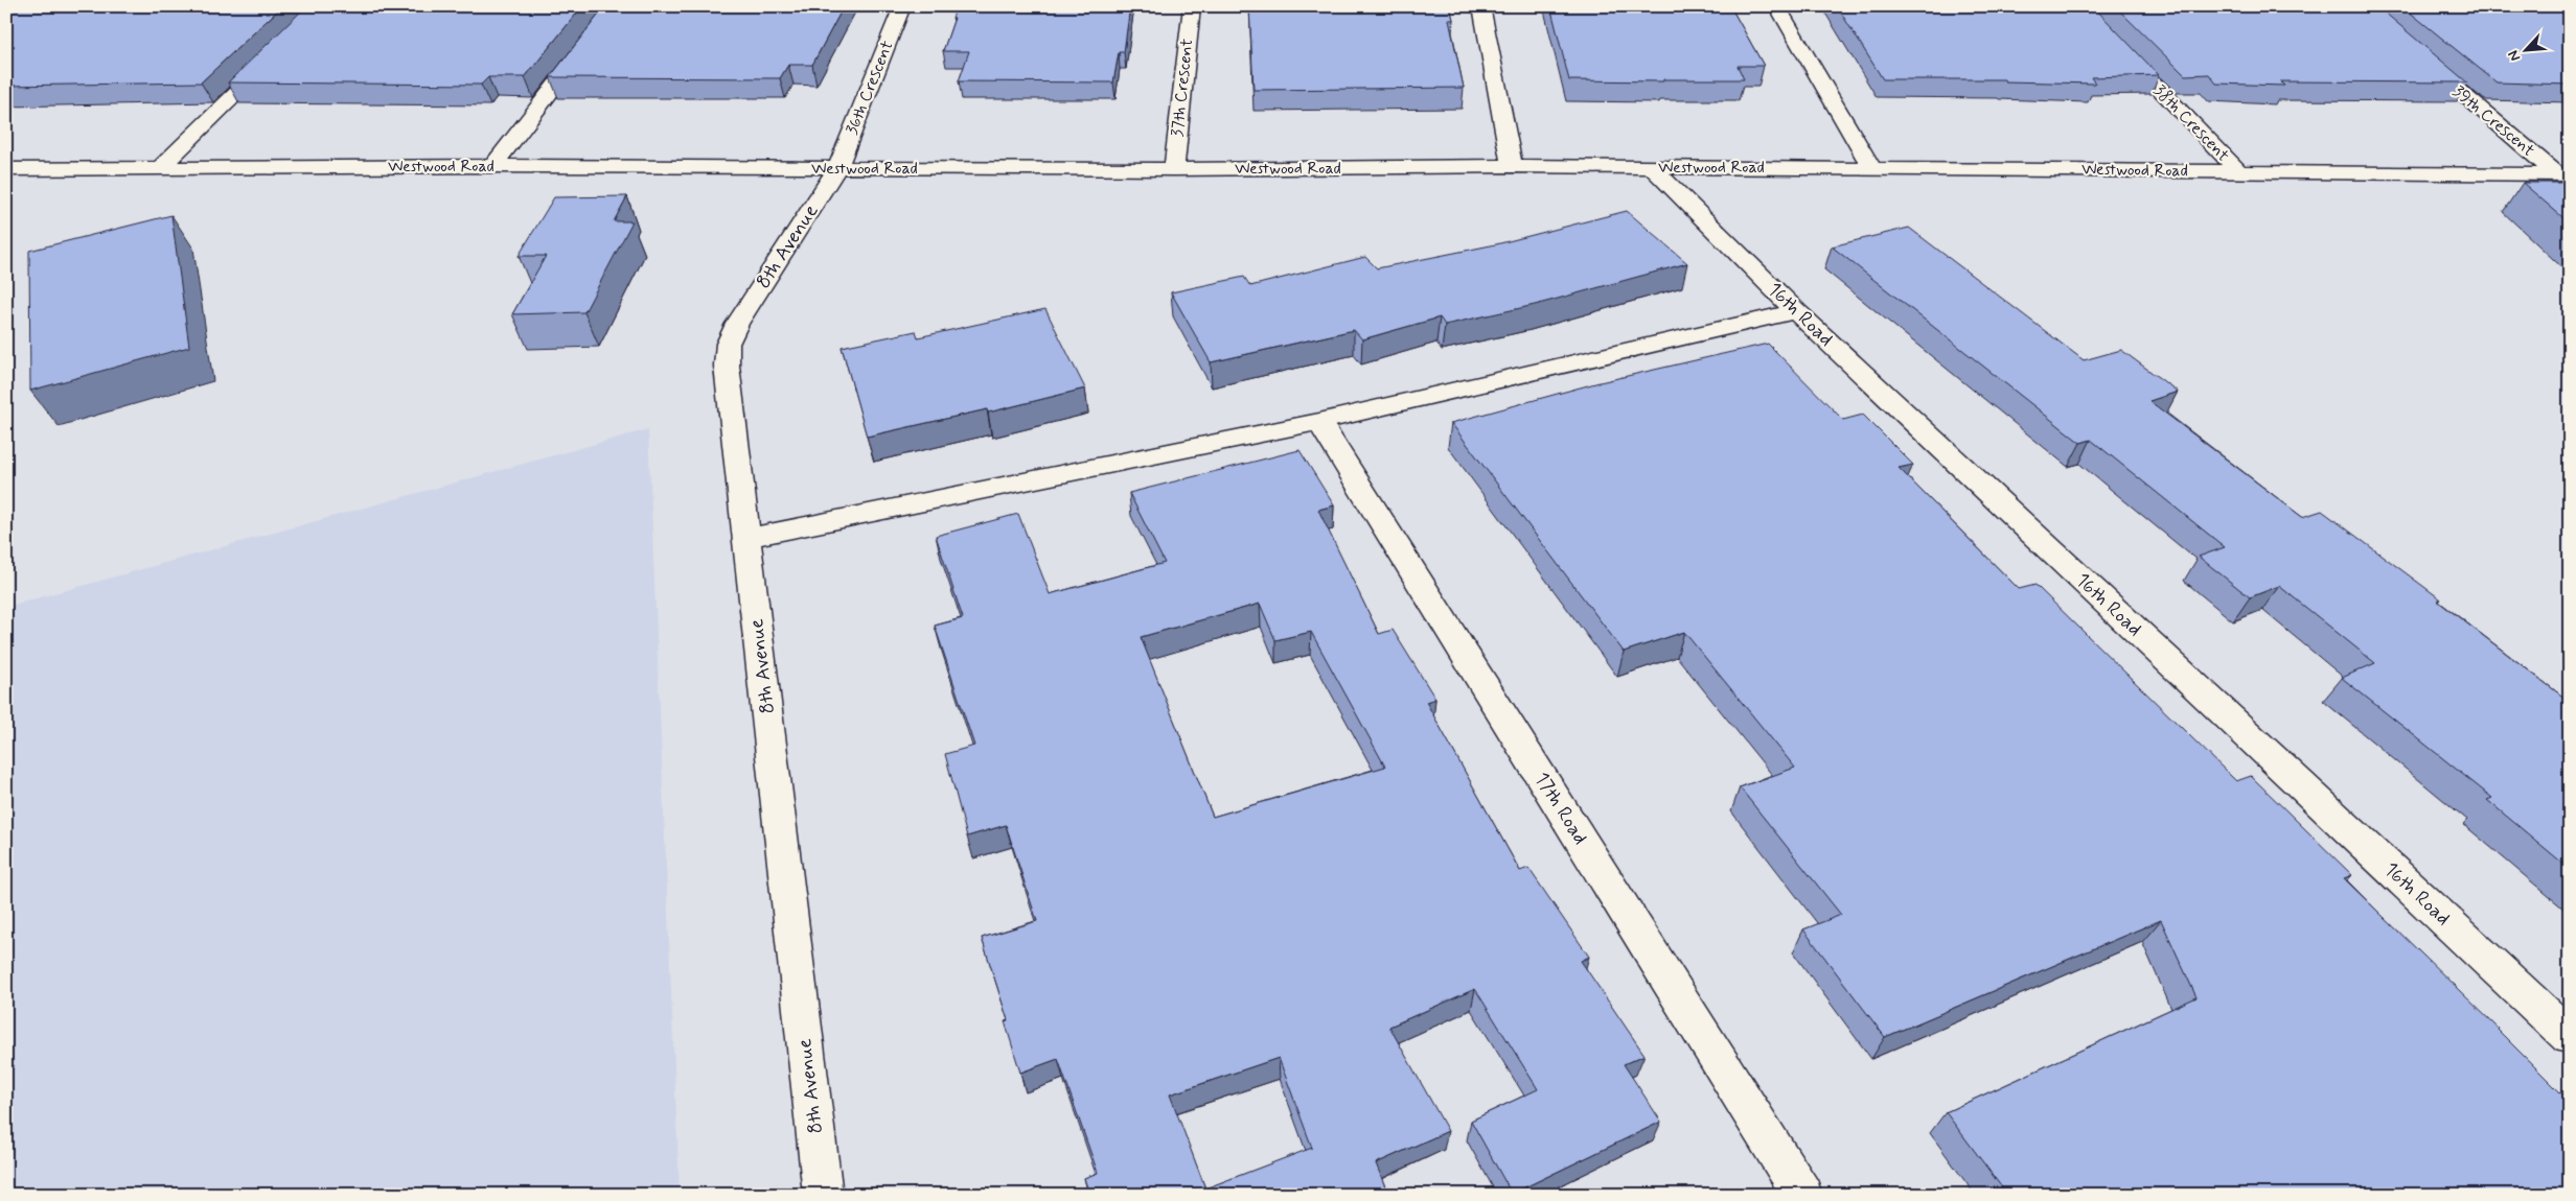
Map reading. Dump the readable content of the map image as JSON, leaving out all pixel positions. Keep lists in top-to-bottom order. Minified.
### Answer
{"streets":{"street":["36th Crescent","37th Crescent","39th Crescent","38th Crescent","Westwood Road","8th Avenue","16th Road","17th Road"]},"crossings":[["36th Crescent","Westwood Road"],["36th Crescent","8th Avenue"],["37th Crescent","Westwood Road"],["39th Crescent","Westwood Road"],["38th Crescent","Westwood Road"],["Westwood Road","8th Avenue"],["Westwood Road","16th Road"]],"north":"bottom left"}
